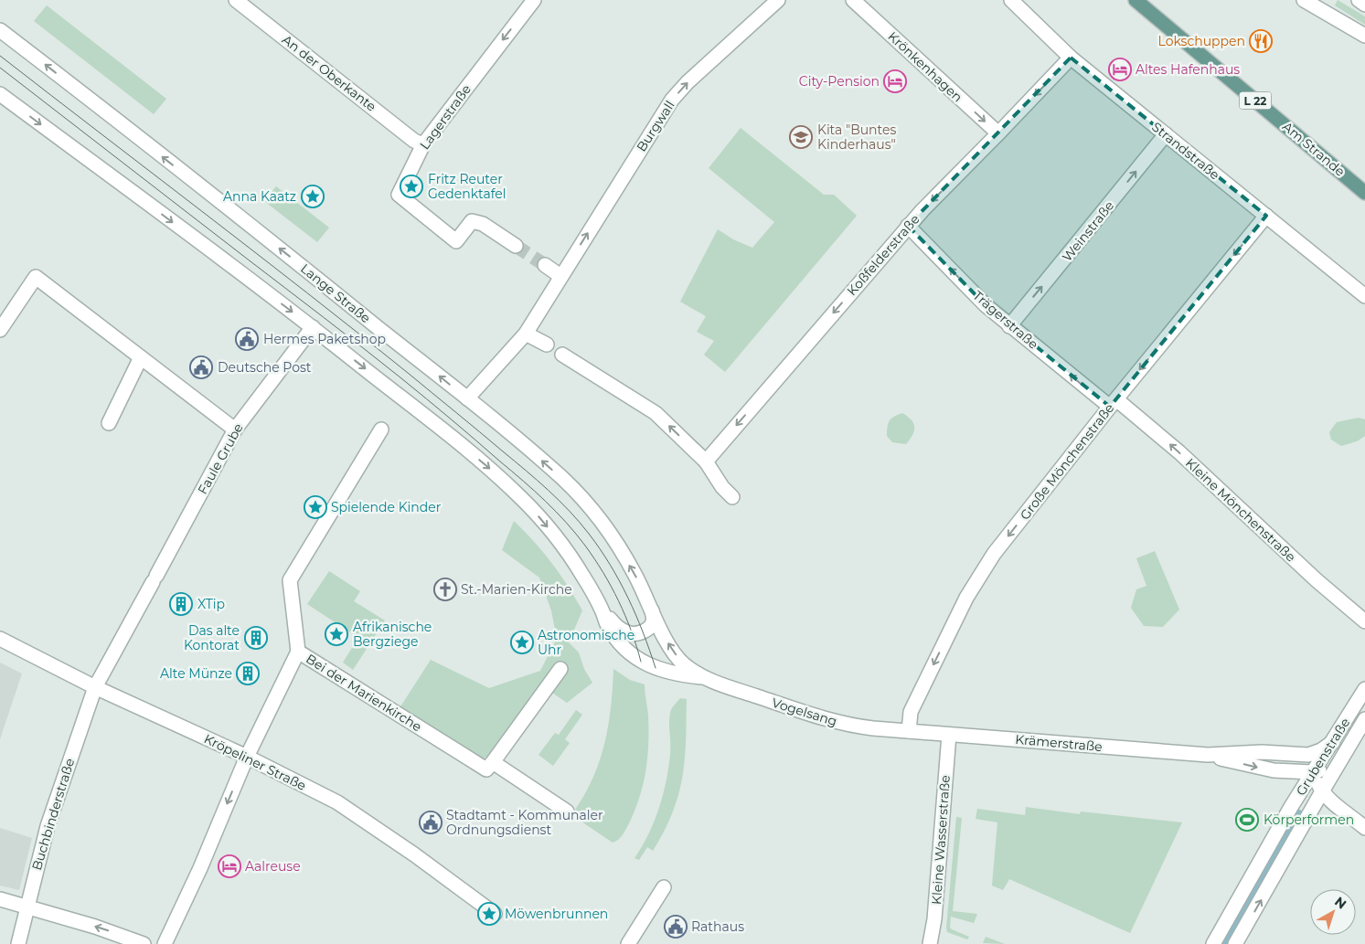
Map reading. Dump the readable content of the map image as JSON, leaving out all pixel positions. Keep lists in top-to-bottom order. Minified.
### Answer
{"streets":{"main road":["L 22","Am Strande"],"street":["Krönkenhagen","An der Oberkante","Lagerstraße","Burgwall","Strandstraße","Weinstraße","Koßfelderstraße","Lange Straße","Trägerstraße","Faule Grube","Große Mönchenstraße","Kleine Mönchenstraße","Bei der Marienkirche","Vogelsang","Krämerstraße","Grubenstraße","Kröpeliner Straße","Buchbinderstraße","Kleine Wasserstraße"]},"crossings":[["Krönkenhagen","Koßfelderstraße"],["An der Oberkante","Lagerstraße"],["Burgwall","Lange Straße"],["Strandstraße","Weinstraße"],["Strandstraße","Koßfelderstraße"],["Strandstraße","Große Mönchenstraße"],["Weinstraße","Trägerstraße"],["Koßfelderstraße","Trägerstraße"],["Lange Straße","Vogelsang"],["Trägerstraße","Große Mönchenstraße"],["Trägerstraße","Kleine Mönchenstraße"],["Faule Grube","Kröpeliner Straße"],["Faule Grube","Buchbinderstraße"],["Große Mönchenstraße","Kleine Mönchenstraße"],["Große Mönchenstraße","Vogelsang"],["Große Mönchenstraße","Krämerstraße"],["Vogelsang","Krämerstraße"],["Krämerstraße","Grubenstraße"],["Krämerstraße","Kleine Wasserstraße"],["Kröpeliner Straße","Buchbinderstraße"]],"one_way":["Krönkenhagen","Lagerstraße","Burgwall","Weinstraße","Koßfelderstraße","Trägerstraße","Große Mönchenstraße","Kleine Mönchenstraße"],"places":{"restaurant":["Lokschuppen"],"hotel":["Altes Hafenhaus","City-Pension","Aalreuse"],"school or university":["Kita \"Buntes Kinderhaus\""],"place":["Fritz Reuter Gedenktafel","Anna Kaatz","Spielende Kinder","Afrikanische Bergziege","Astronomische Uhr","Möwenbrunnen"],"public building":["Hermes Paketshop","Deutsche Post","Stadtamt - Kommunaler Ordnungsdienst","Rathaus"],"church":["St.-Marien-Kirche"],"building":["XTip","Das alte Kontorat","Alte Münze"],"sports":["Körperformen"]},"north":"top right"}
